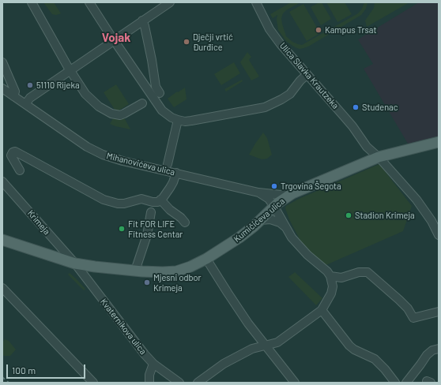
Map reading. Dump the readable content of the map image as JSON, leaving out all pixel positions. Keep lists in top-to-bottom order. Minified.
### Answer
{"streets":{"main road":["Kumičićeva ulica"],"street":["Ulica Slavka Krautzeka","Mihanovićeva ulica","Krimeja","Kvaternikova ulica"]},"crossings":[["Ulica Slavka Krautzeka","Kumičićeva ulica"],["Mihanovićeva ulica","Kumičićeva ulica"],["Kumičićeva ulica","Krimeja"],["Kumičićeva ulica","Kvaternikova ulica"],["Krimeja","Kvaternikova ulica"]],"districts":["Vojak"],"places":["Kampus Trsat","Dječji vrtić Đurđice","51110 Rijeka","Studenac","Trgovina Šegota","Stadion Krimeja","Fit FOR LIFE Fitness Centar","Mjesni odbor Krimeja"],"scale_bar":"100 m"}
